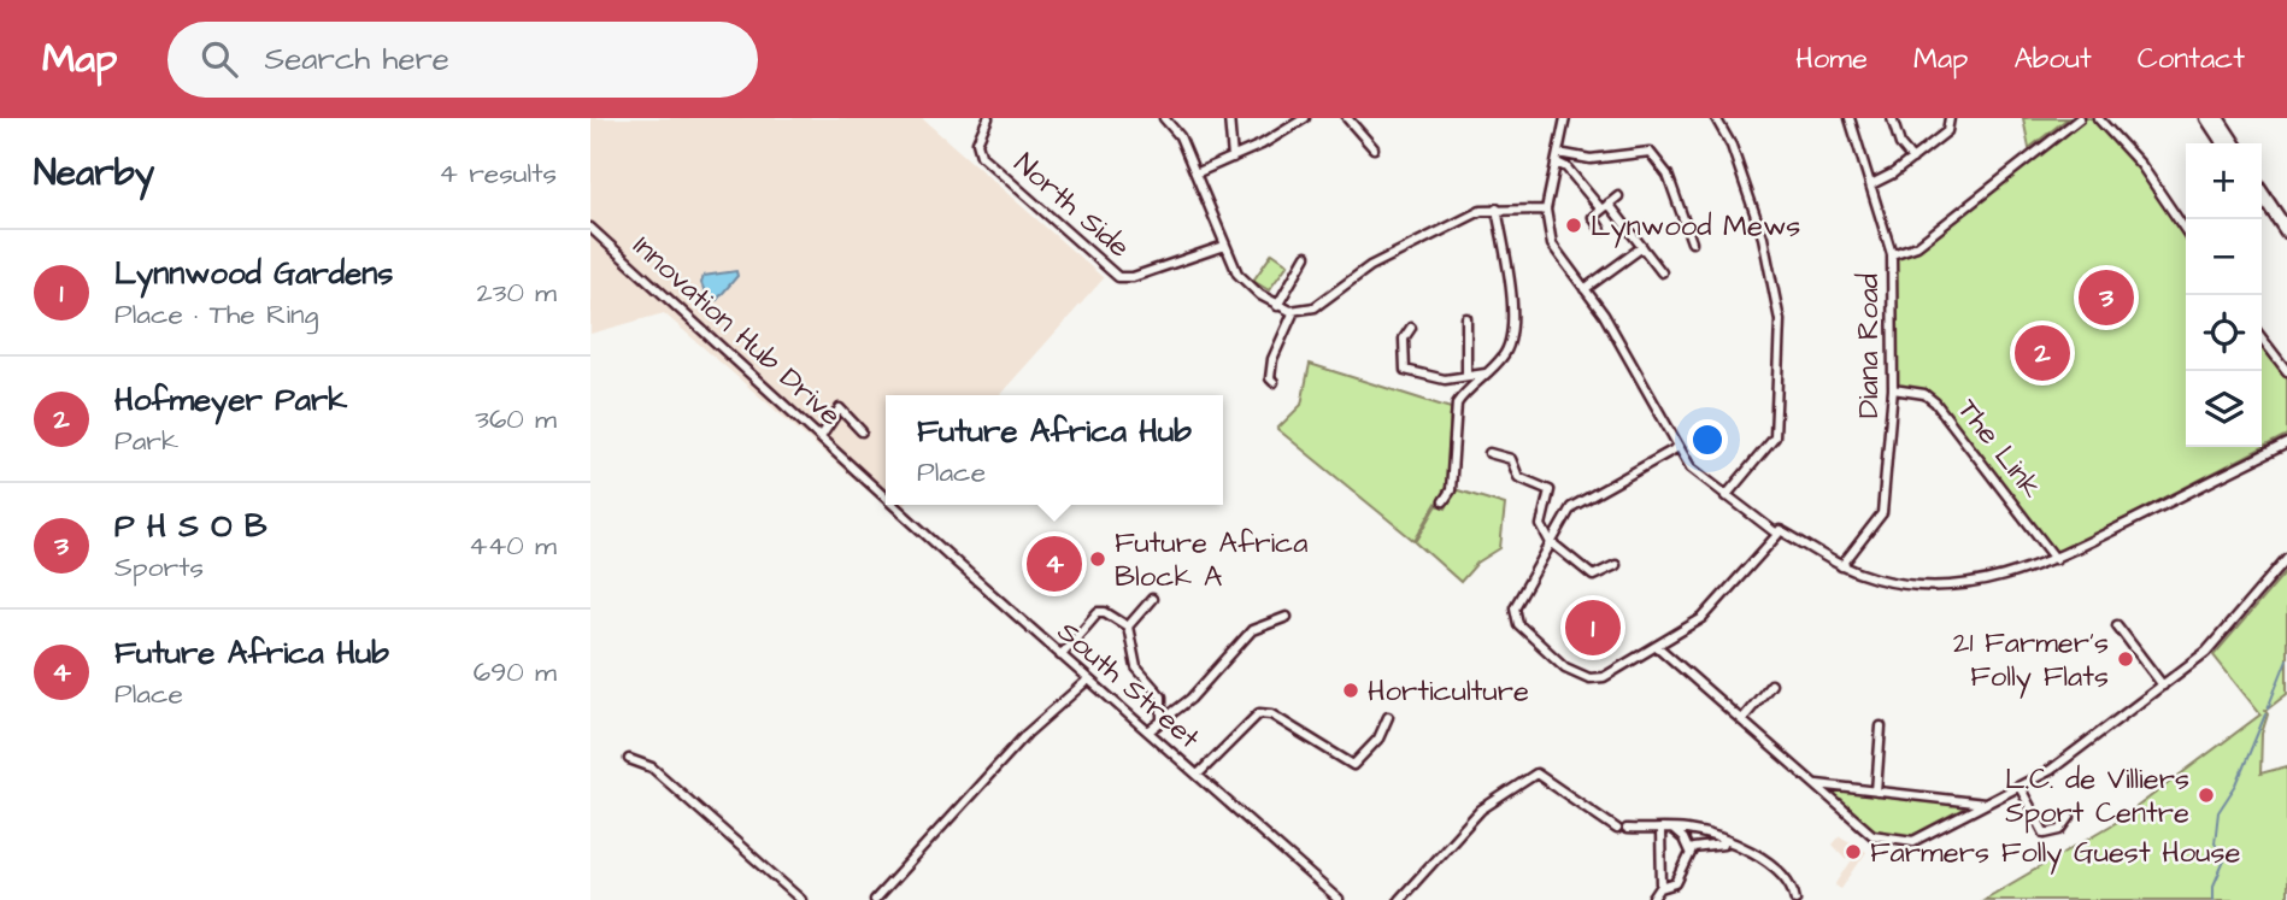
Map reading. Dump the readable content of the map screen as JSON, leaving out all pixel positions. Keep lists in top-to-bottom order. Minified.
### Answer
{"streets":{"street":["North Side","Innovation Hub Drive","Diana Road","The Link","South Street"]},"crossings":[["Innovation Hub Drive","South Street"],["Diana Road","The Link"]],"places":["Lynwood Mews","Future Africa Block A","21 Farmer's Folly Flats","Horticulture","L.C. de Villiers Sport Centre","Farmers Folly Guest House"],"page":{"header":"Map","search":"Search here","nav":["Home","Map","About","Contact"],"heading":["Nearby","4 results"],"map_buttons":["+","−"],"list":[{"mark":"1","name":"Lynnwood Gardens","note":"Place · The Ring","value":"230 m"},{"mark":"2","name":"Hofmeyer Park","note":"Park","value":"360 m"},{"mark":"3","name":"P H S O B","note":"Sports","value":"440 m"},{"mark":"4","name":"Future Africa Hub","note":"Place","value":"690 m"}],"pins":["3","2","4","1"],"popup":["Future Africa Hub","Place"]}}
